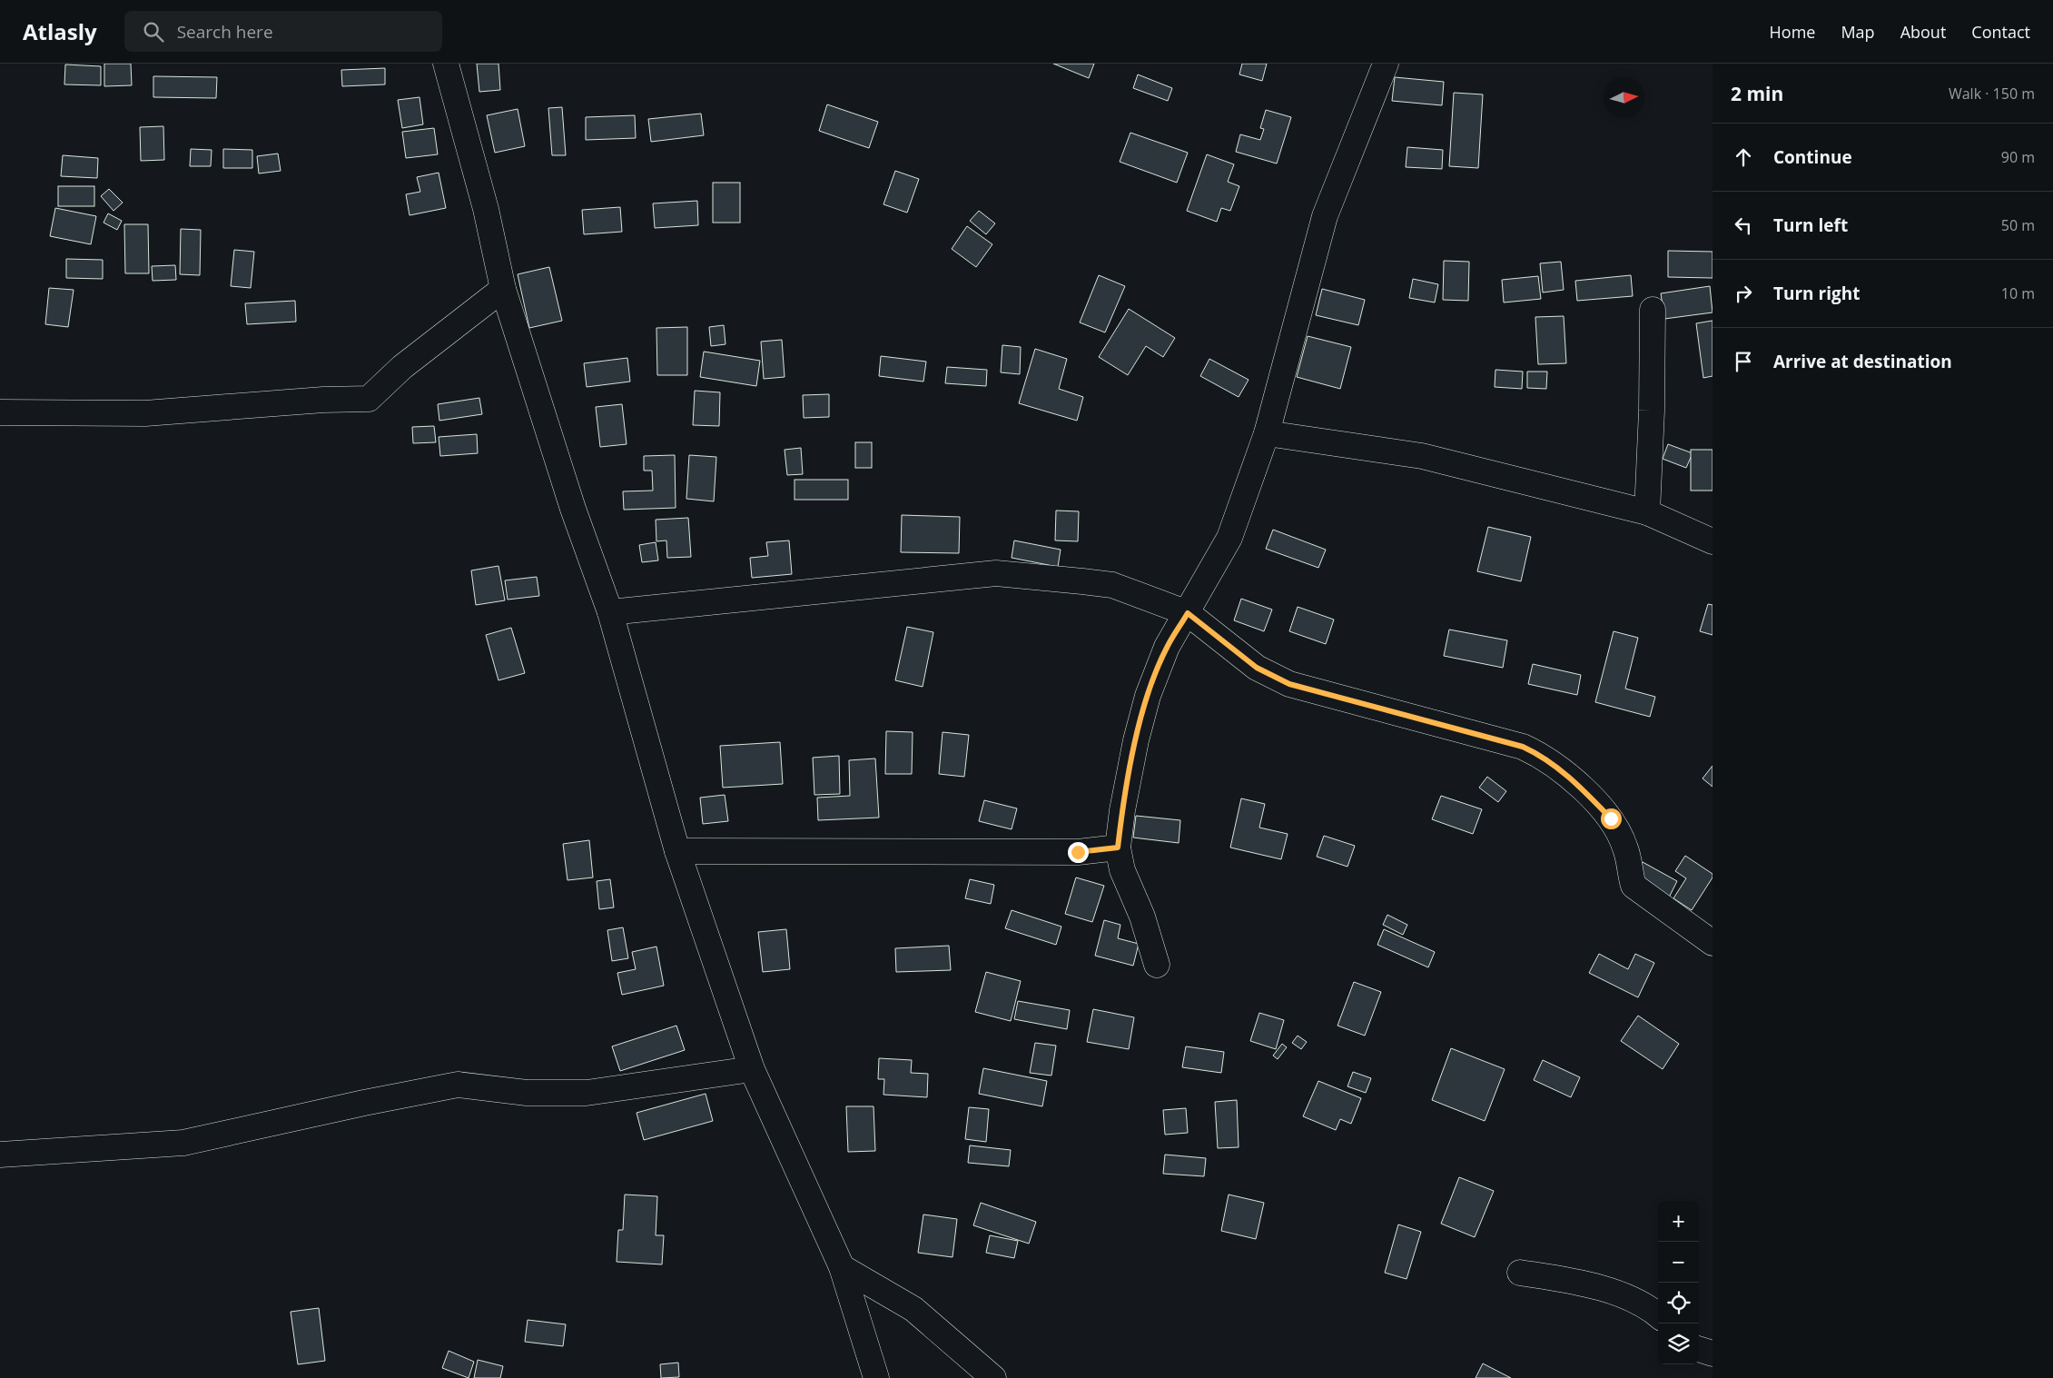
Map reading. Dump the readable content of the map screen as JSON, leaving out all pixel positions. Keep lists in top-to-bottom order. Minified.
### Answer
{"north":"right","page":{"header":"Atlasly","search":"Search here","nav":["Home","Map","About","Contact"],"heading":["2 min","Walk · 150 m"],"list":[["Continue","90 m"],["Turn left","50 m"],["Turn right","10 m"],"Arrive at destination"],"map_buttons":["+","−"]}}
